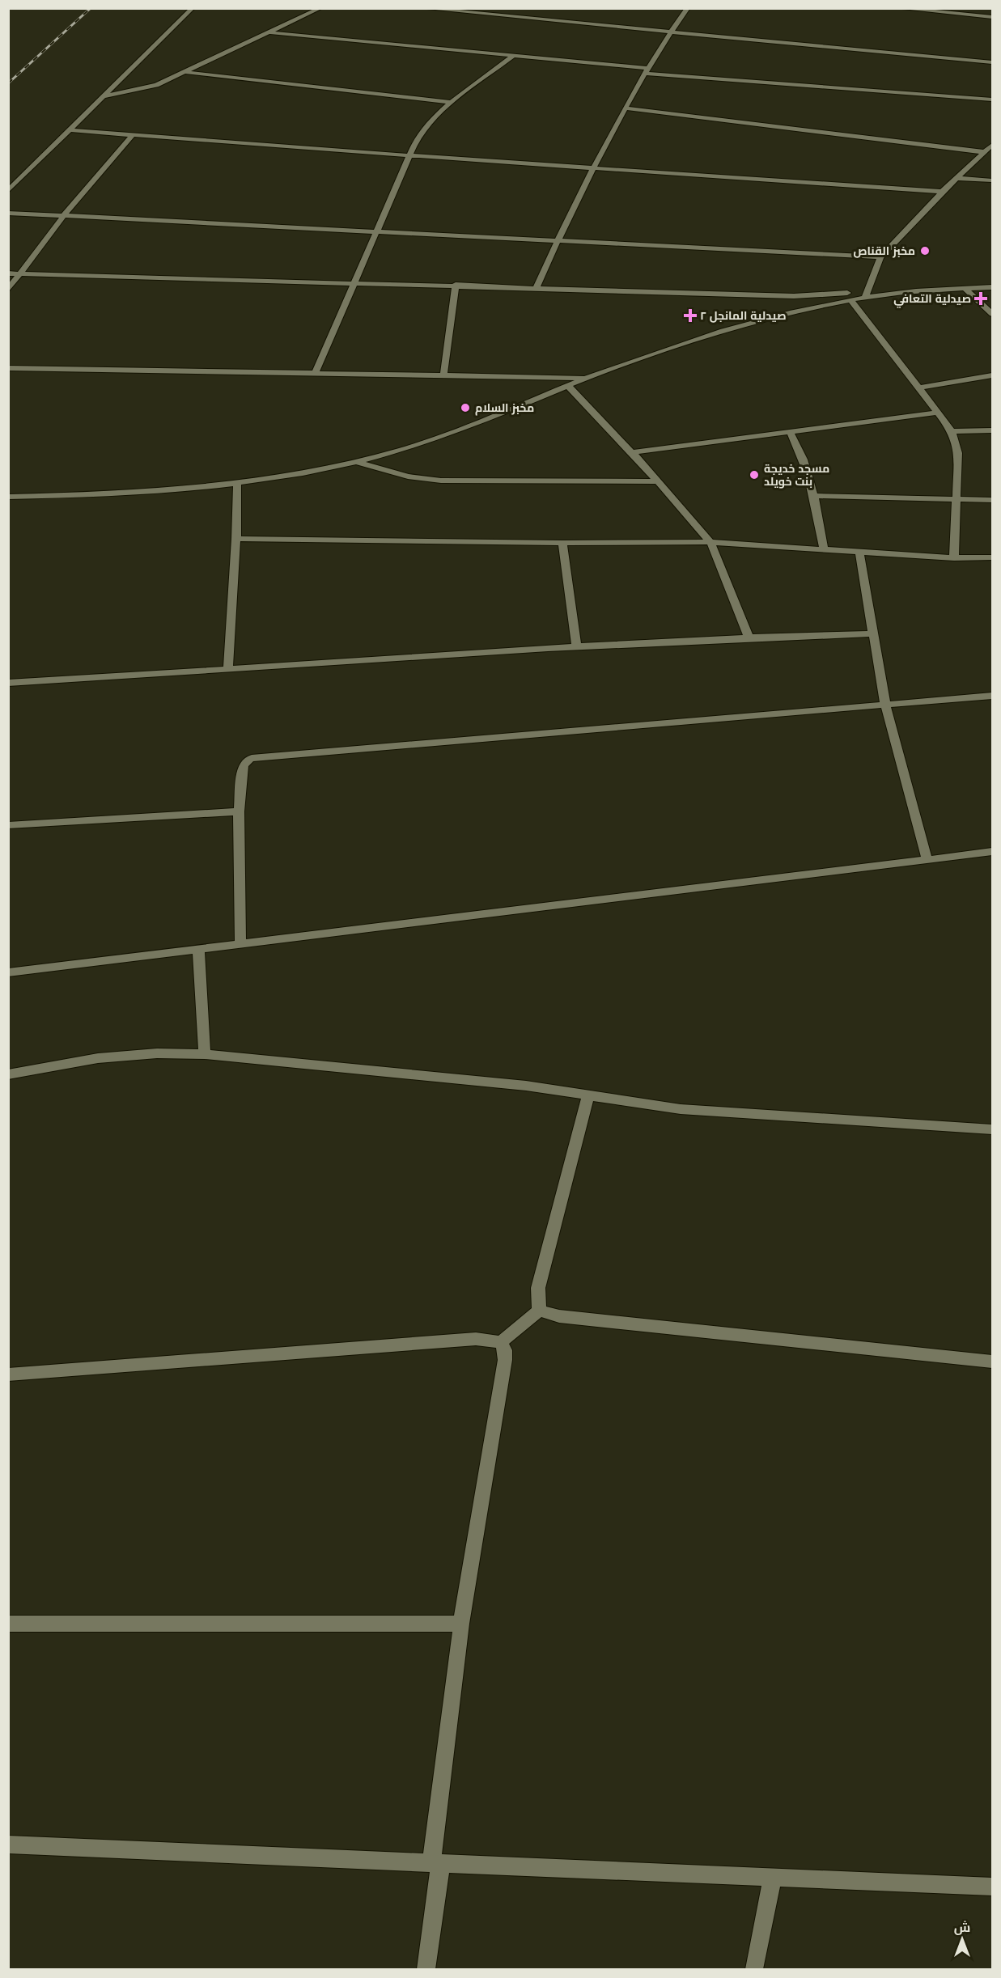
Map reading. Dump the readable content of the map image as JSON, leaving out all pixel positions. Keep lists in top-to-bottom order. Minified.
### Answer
{"places":{"other":["مخبز القناص","مخبز السلام","مسجد خديجة بنت خويلد"],"health":["صيدلية التعافي","صيدلية المانجل ٢"]},"north":"top"}
